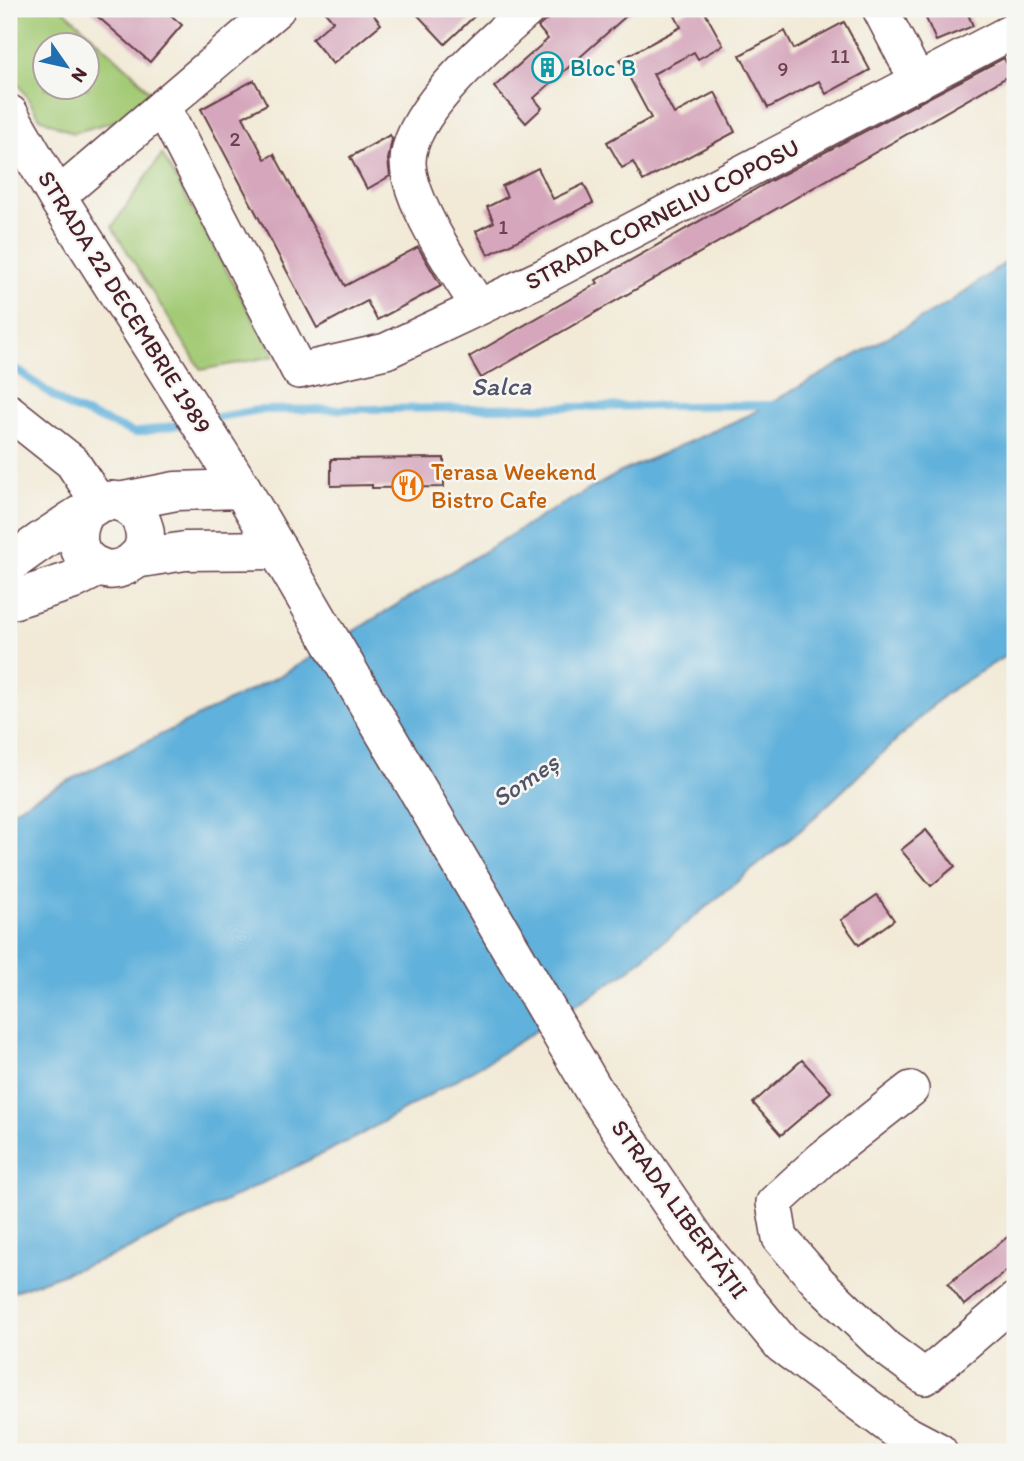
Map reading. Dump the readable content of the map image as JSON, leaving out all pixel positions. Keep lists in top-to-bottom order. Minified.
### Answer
{"streets":{"main road":["STRADA 22 DECEMBRIE 1989","STRADA LIBERTĂȚII"],"street":["STRADA CORNELIU COPOSU"]},"crossings":[["STRADA 22 DECEMBRIE 1989","STRADA LIBERTĂȚII"]],"water":["Salca","Someș"],"places":{"building":["Bloc B"],"restaurant":["Terasa Weekend Bistro Cafe"]},"house_numbers":["11","9","2","1"],"north":"bottom right"}
